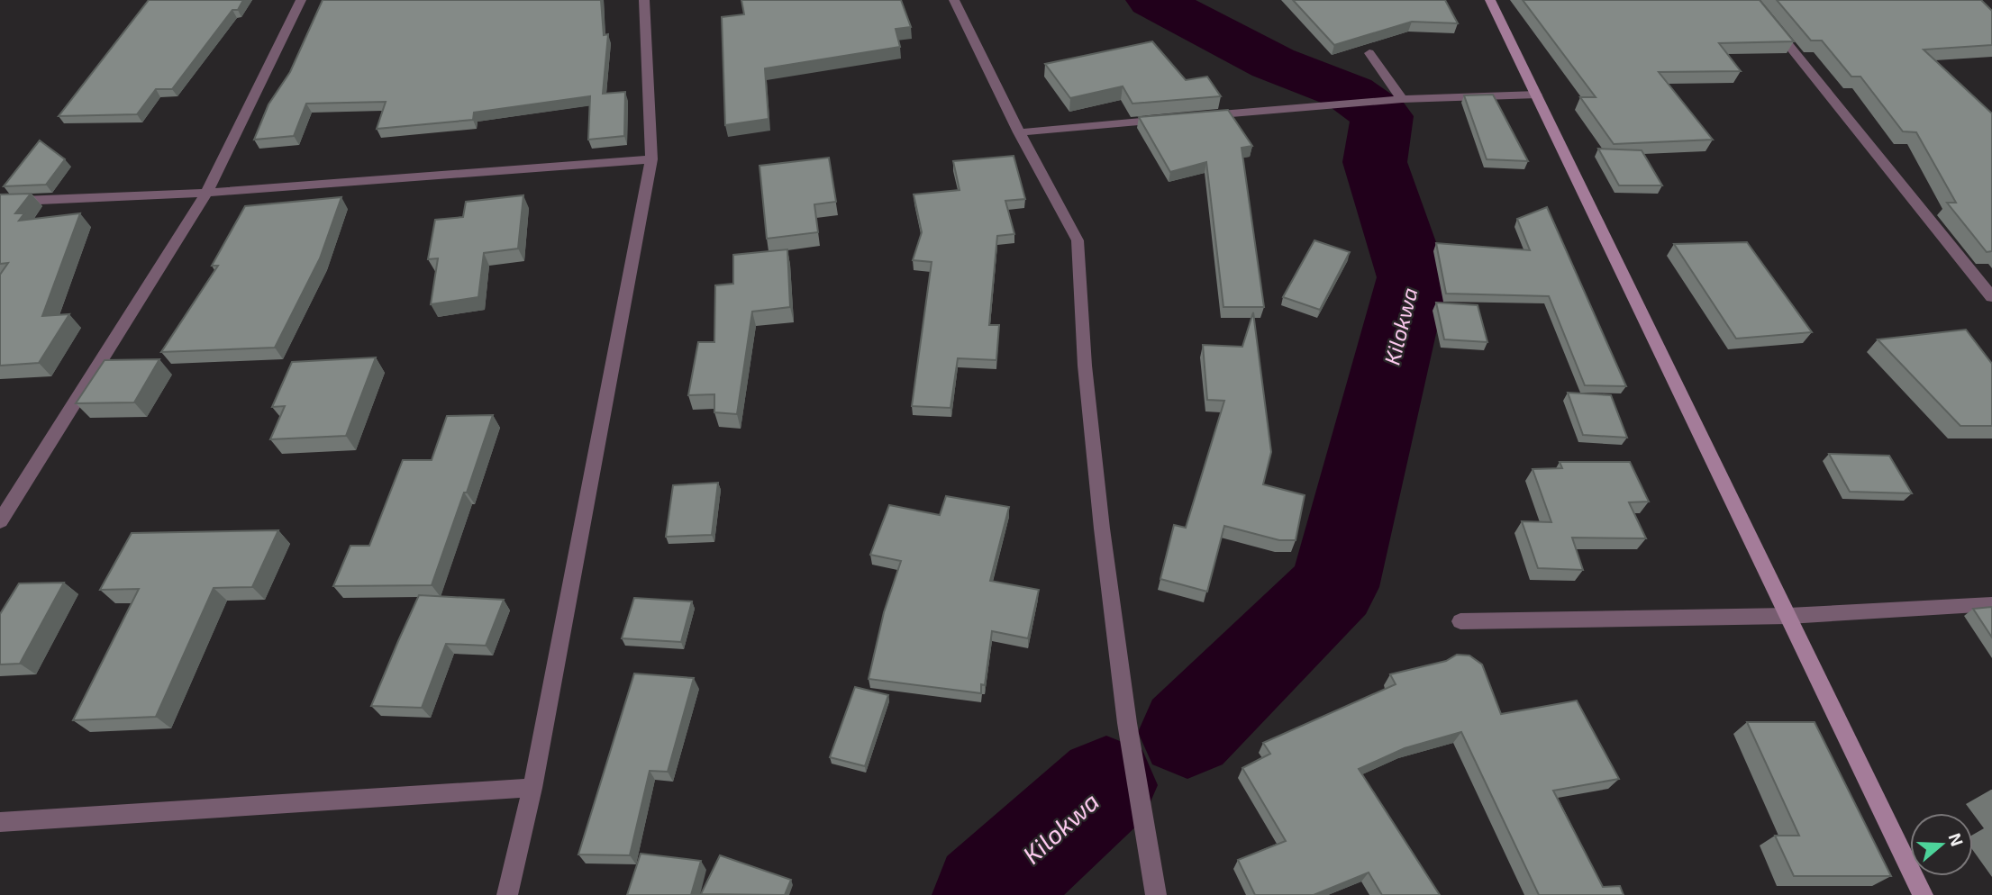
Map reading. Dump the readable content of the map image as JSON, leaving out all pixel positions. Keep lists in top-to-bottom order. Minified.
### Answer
{"water":["Kilokwa"],"north":"right"}
